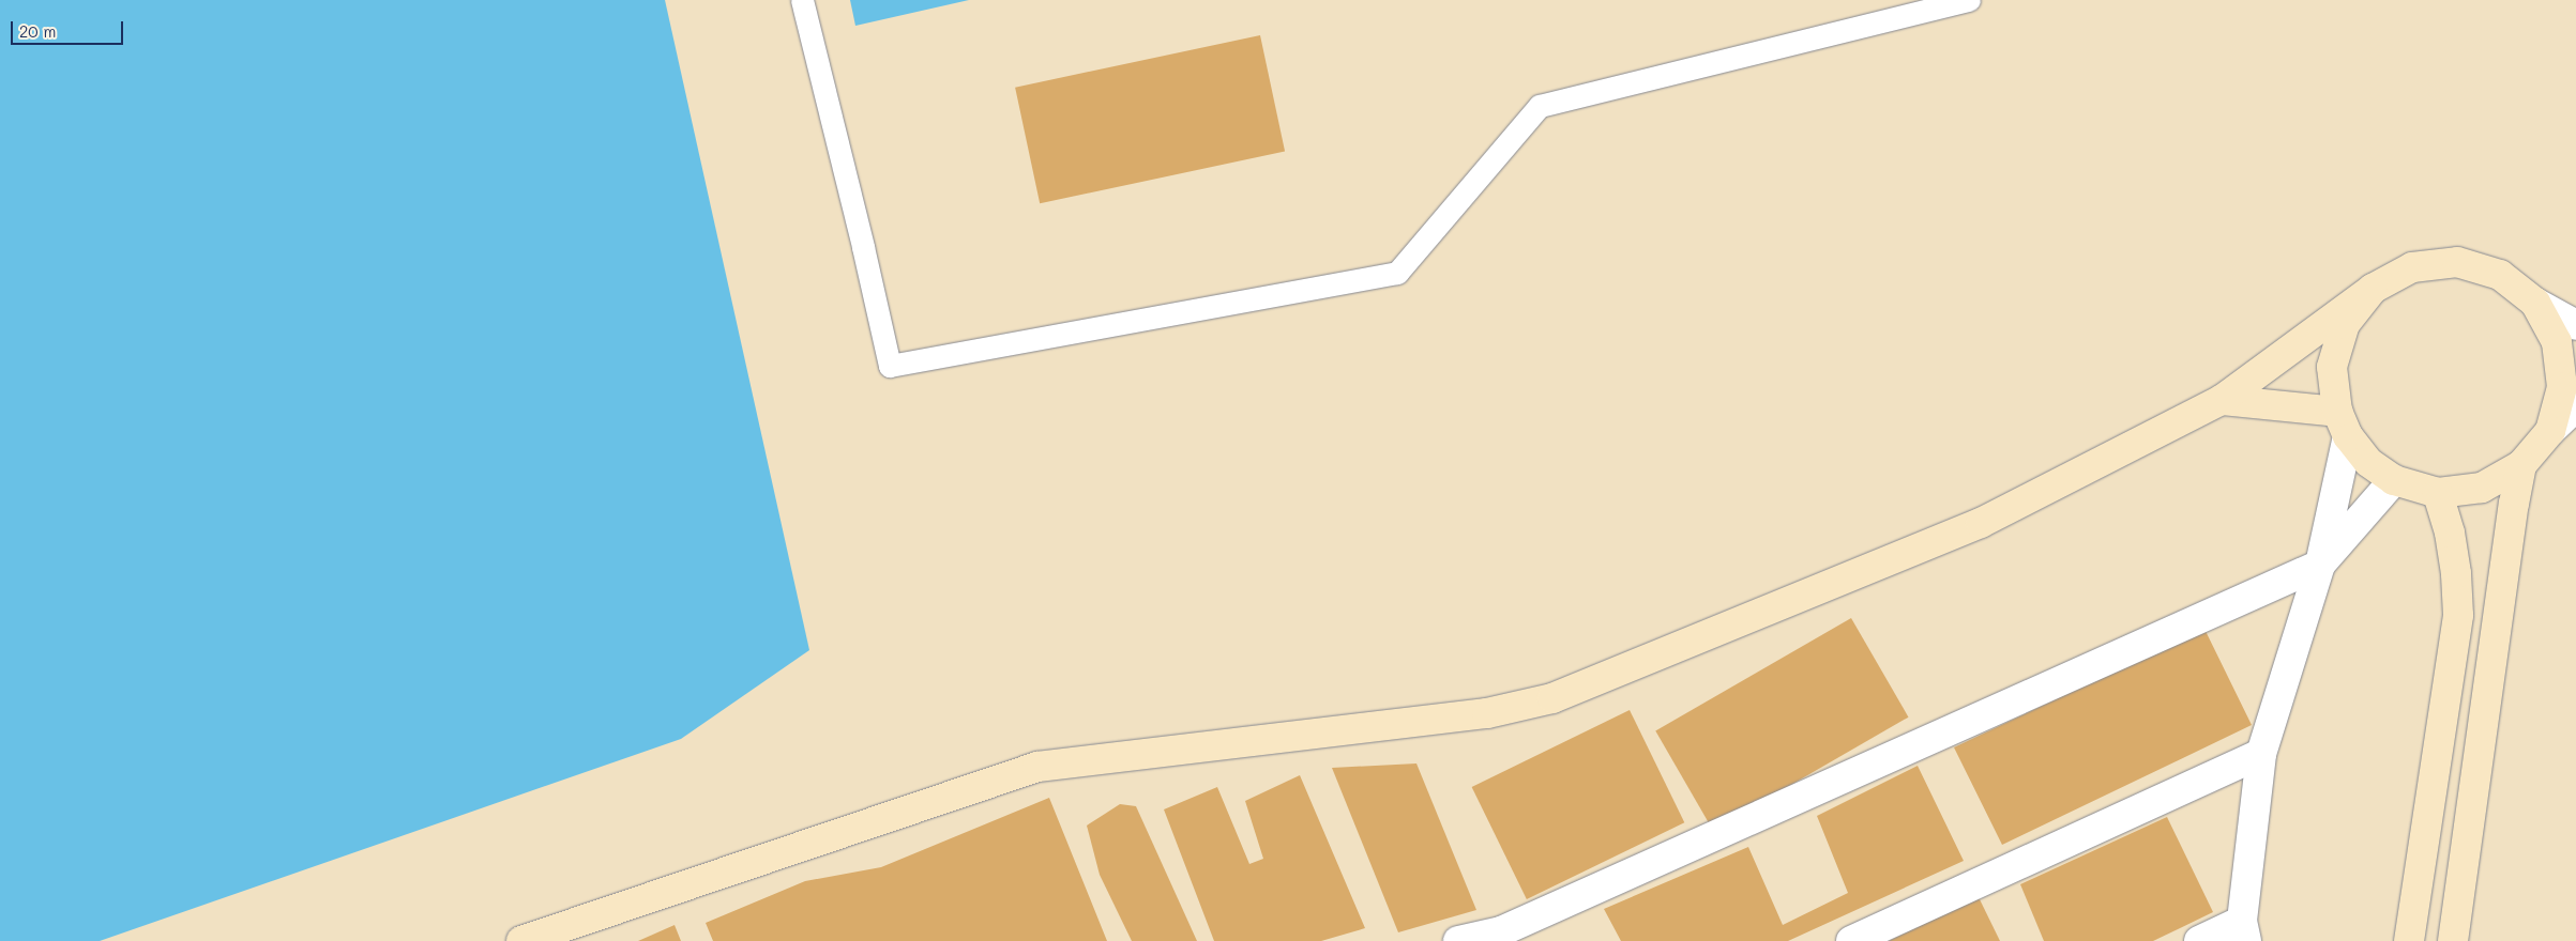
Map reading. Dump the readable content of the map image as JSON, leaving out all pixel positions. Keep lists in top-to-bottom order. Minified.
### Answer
{"scale_bar":"20 m"}
